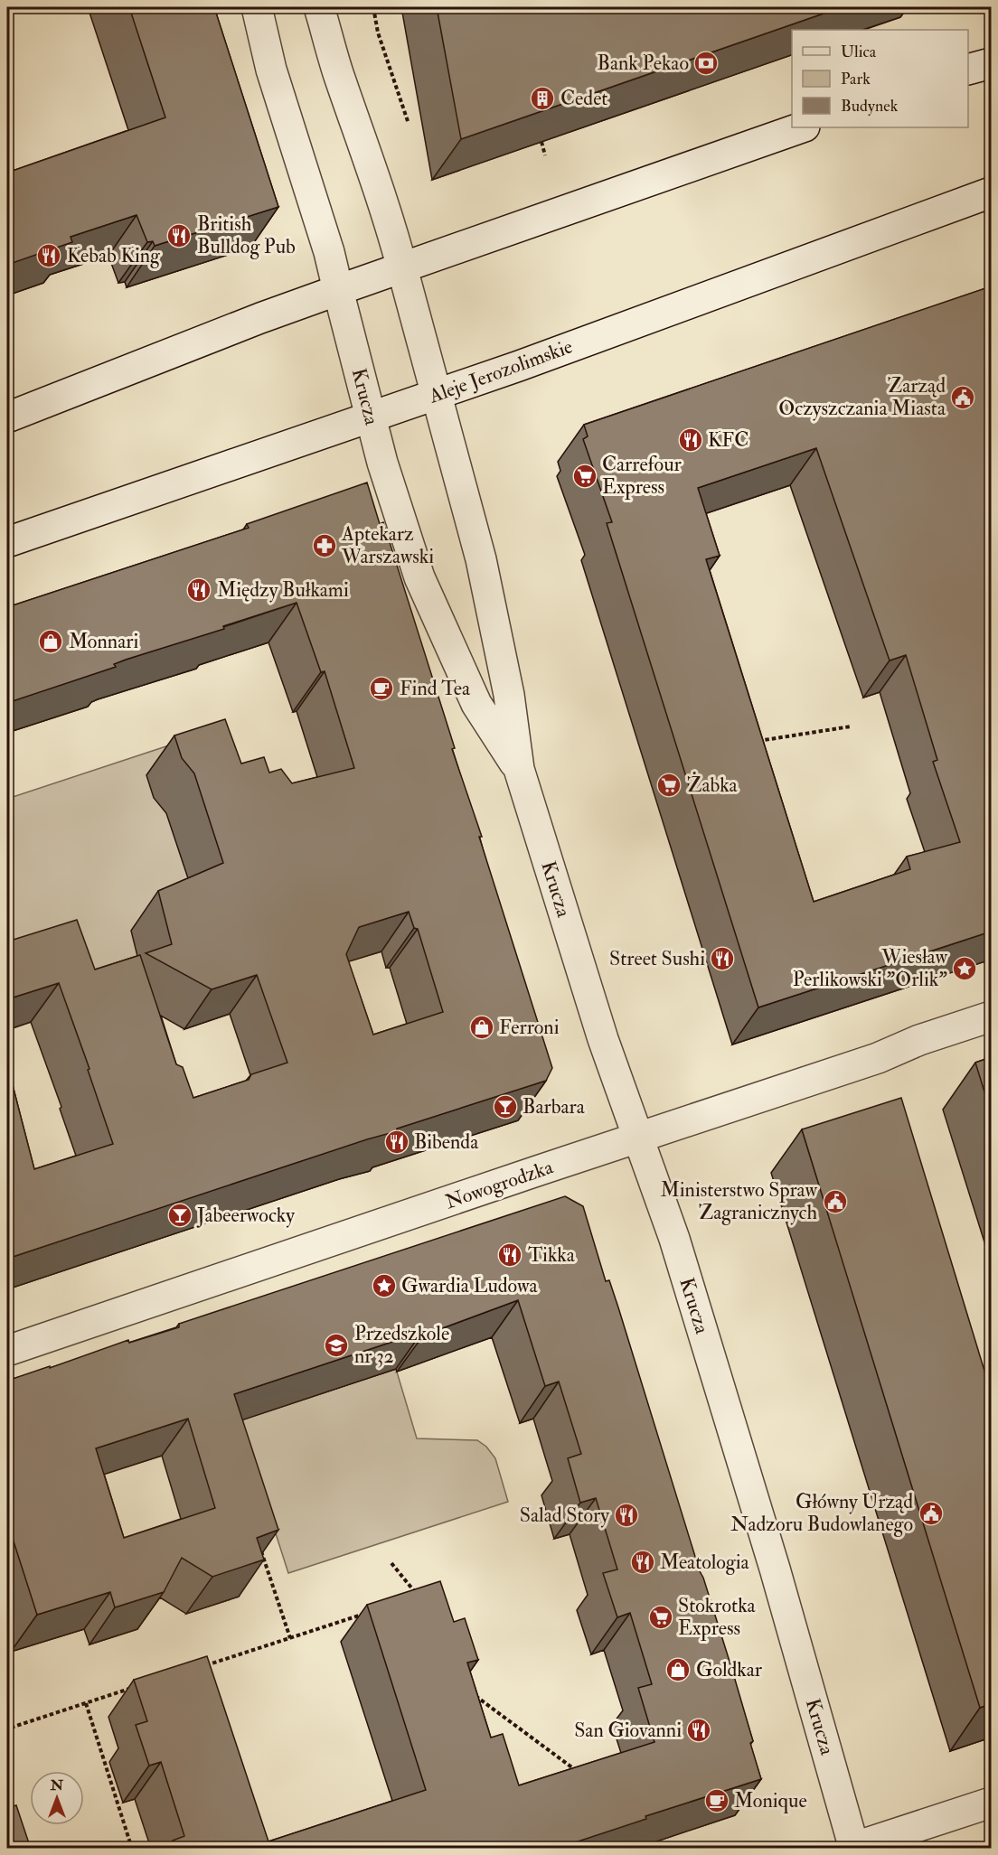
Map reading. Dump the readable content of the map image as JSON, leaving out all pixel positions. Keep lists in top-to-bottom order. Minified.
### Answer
{"streets":{"street":["Aleje Jerozolimskie","Krucza","Nowogrodzka"]},"crossings":[["Aleje Jerozolimskie","Krucza"],["Krucza","Nowogrodzka"]],"places":{"bank":["Bank Pekao"],"building":["Cedet"],"restaurant":["British Bulldog Pub","Kebab King","KFC","Między Bułkami","Street Sushi","Bibenda","Tikka","Salad Story","Meatologia","San Giovanni"],"public building":["Zarząd Oczyszczania Miasta","Ministerstwo Spraw Zagranicznych","Główny Urząd Nadzoru Budowlanego"],"supermarket":["Carrefour Express","Żabka","Stokrotka Express"],"pharmacy":["Aptekarz Warszawski"],"shop":["Monnari","Ferroni","Goldkar"],"cafe":["Find Tea","Monique"],"place":["Wiesław Perlikowski \"Orlik\"","Gwardia Ludowa"],"bar":["Barbara","Jabeerwocky"],"school or university":["Przedszkole nr 32"]},"legend":["Ulica","Park","Budynek"],"north":"top"}
